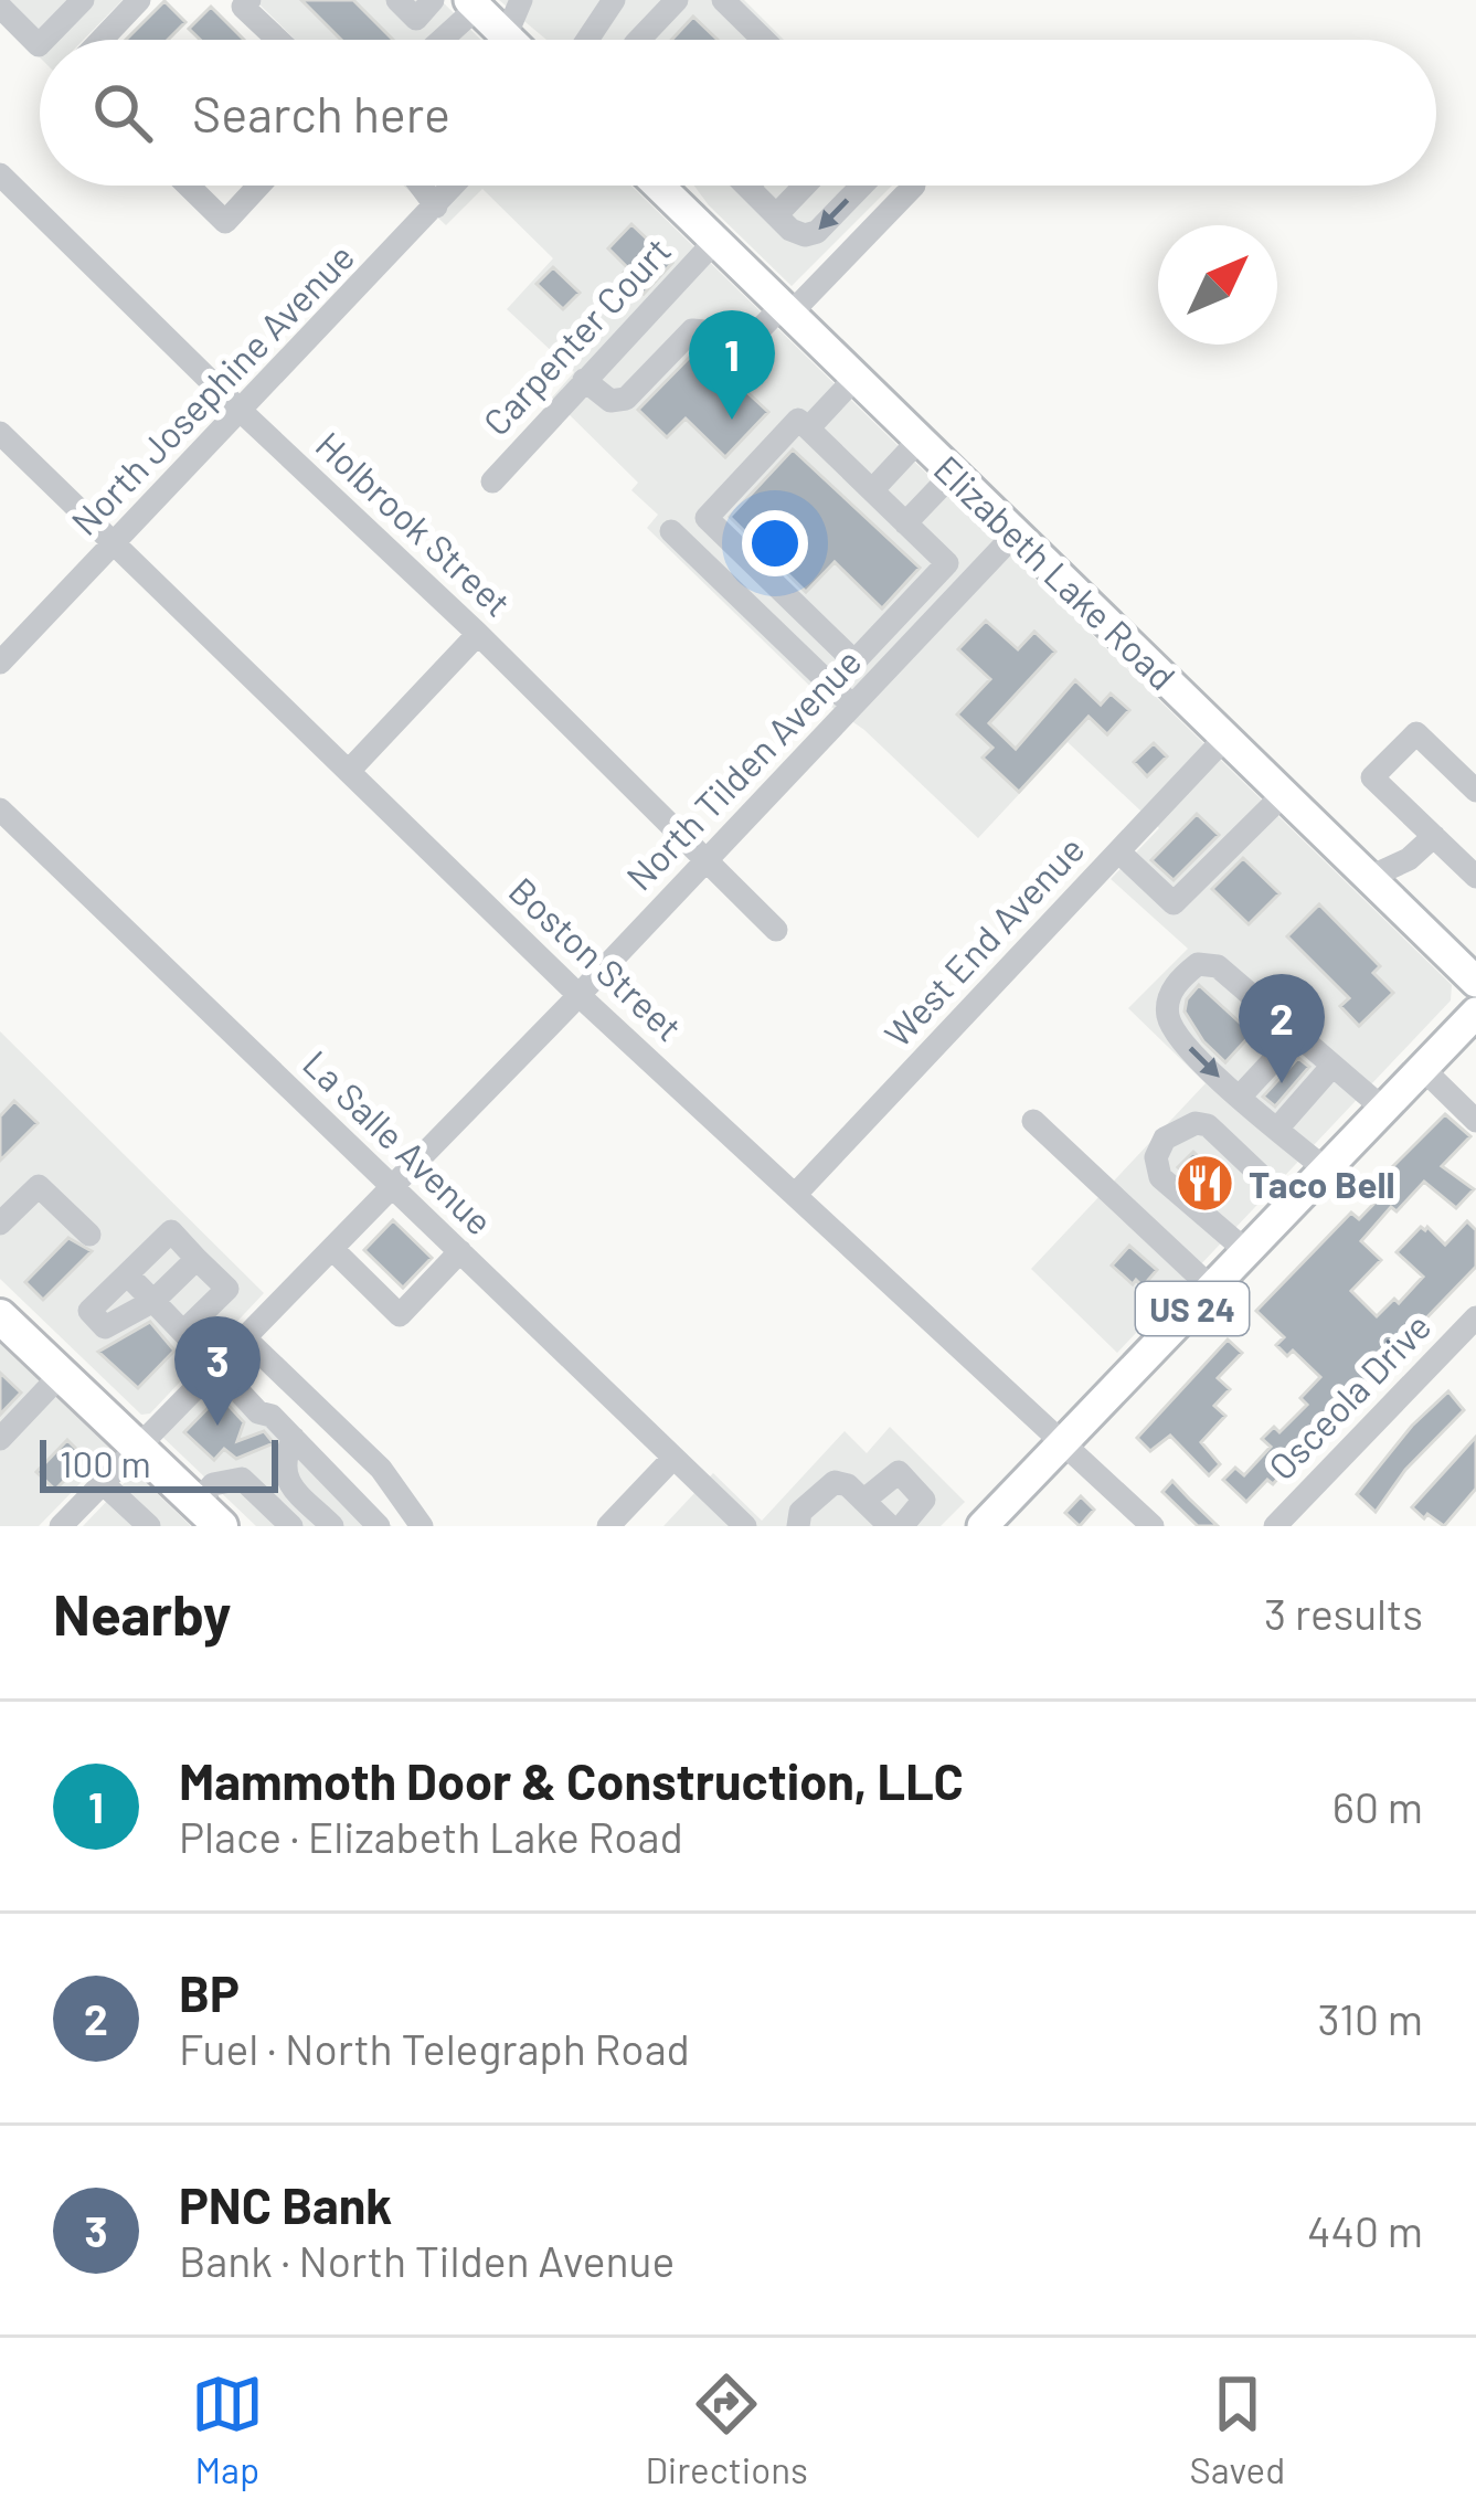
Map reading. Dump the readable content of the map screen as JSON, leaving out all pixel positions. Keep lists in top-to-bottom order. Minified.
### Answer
{"streets":{"main road":["Elizabeth Lake Road","US 24"],"street":["Carpenter Court","North Josephine Avenue","Holbrook Street","North Tilden Avenue","West End Avenue","Boston Street","La Salle Avenue","Osceola Drive"]},"crossings":[["Carpenter Court","Elizabeth Lake Road"],["North Josephine Avenue","Holbrook Street"],["North Josephine Avenue","Boston Street"],["Holbrook Street","North Tilden Avenue"],["Elizabeth Lake Road","North Tilden Avenue"],["Elizabeth Lake Road","West End Avenue"],["North Tilden Avenue","Boston Street"],["North Tilden Avenue","La Salle Avenue"],["West End Avenue","Boston Street"],["Boston Street","US 24"]],"places":{"restaurant":["Taco Bell"]},"scale_bar":"100 m","north":"top right","page":{"search":"Search here","pins":["1","2","3"],"scale":"100 m","heading":["Nearby","3 results"],"list":[{"mark":"1","name":"Mammoth Door & Construction, LLC","note":"Place · Elizabeth Lake Road","value":"60 m"},{"mark":"2","name":"BP","note":"Fuel · North Telegraph Road","value":"310 m"},{"mark":"3","name":"PNC Bank","note":"Bank · North Tilden Avenue","value":"440 m"}],"nav":["Map","Directions","Saved"]}}
